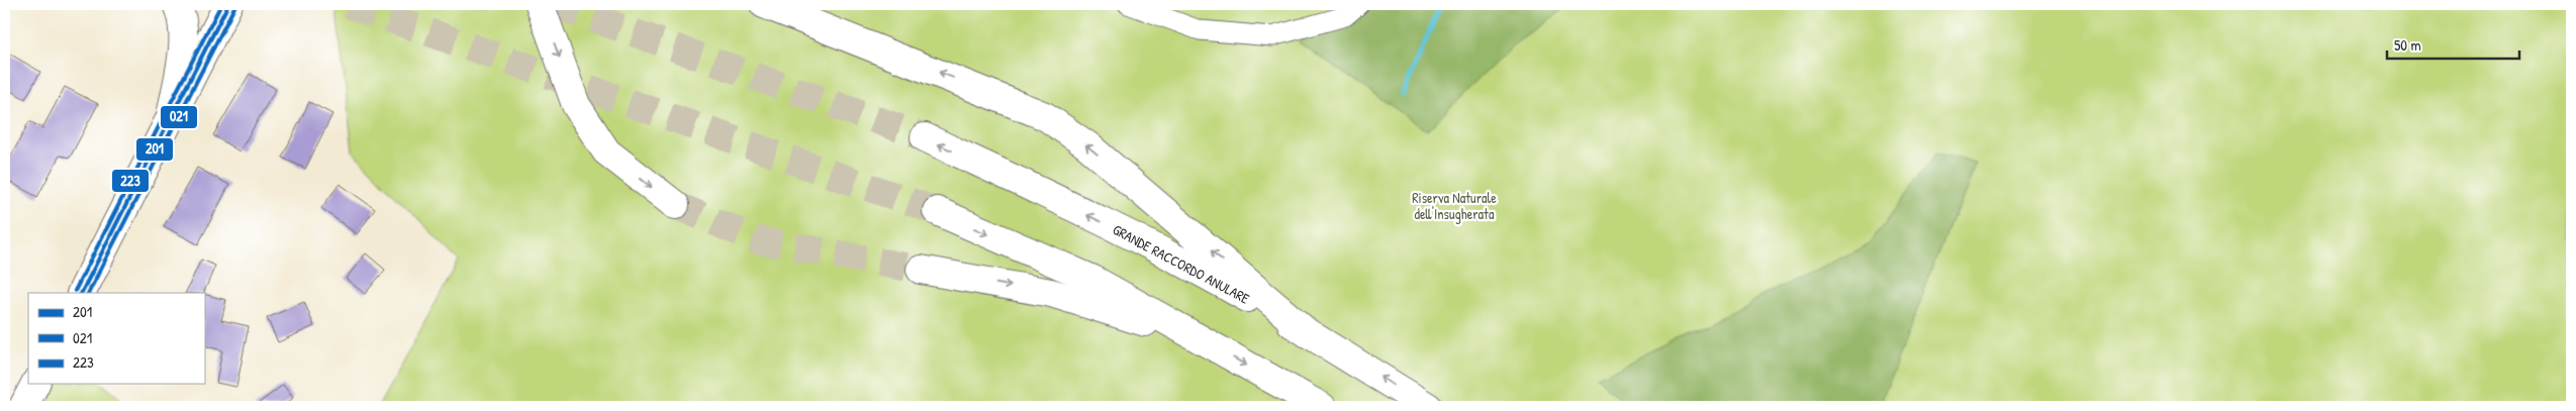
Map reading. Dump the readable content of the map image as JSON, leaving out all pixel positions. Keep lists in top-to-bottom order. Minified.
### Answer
{"streets":{"main road":["GRANDE RACCORDO ANULARE"]},"parks":["Riserva Naturale dell'Insugherata"],"lines":["transit line 201","transit line 223","transit line 021"],"legend":["201","021","223"],"scale_bar":"50 m"}
